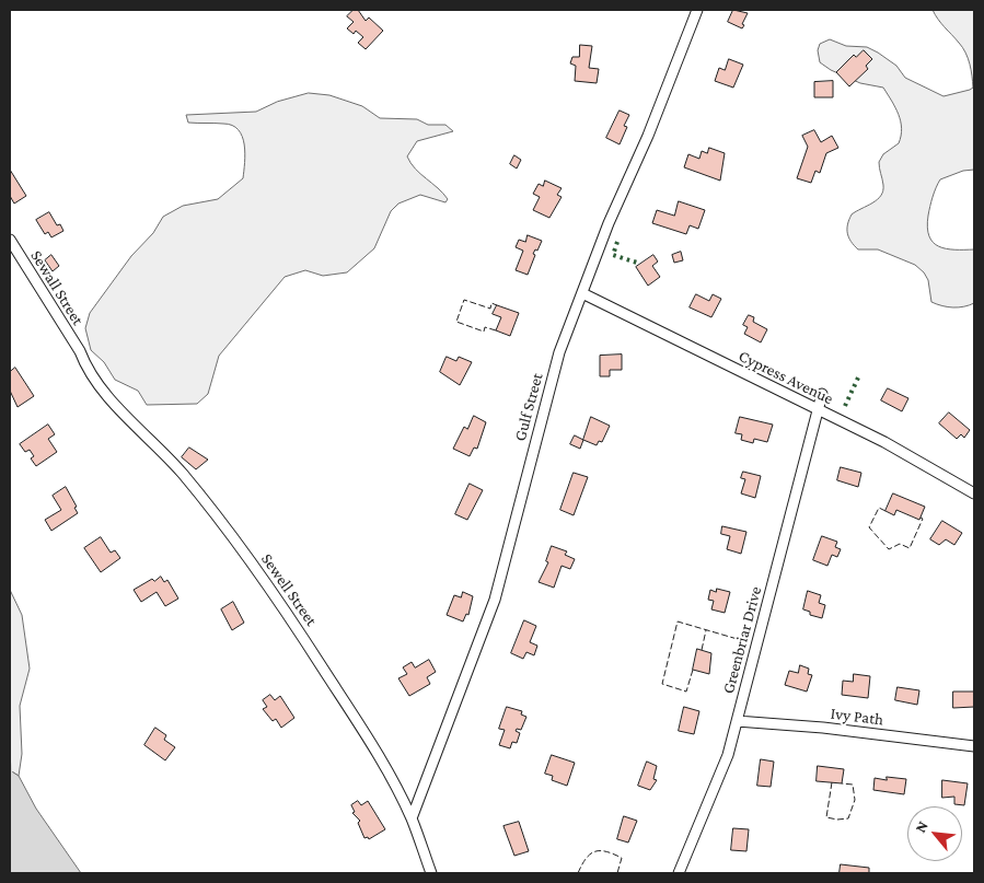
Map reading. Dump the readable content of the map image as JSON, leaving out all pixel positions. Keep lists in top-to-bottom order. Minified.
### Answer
{"streets":{"street":["Sewall Street","Cypress Avenue","Gulf Street","Sewell Street","Greenbriar Drive","Ivy Path"]},"crossings":[["Sewall Street","Sewell Street"],["Cypress Avenue","Gulf Street"],["Cypress Avenue","Greenbriar Drive"],["Gulf Street","Sewell Street"],["Greenbriar Drive","Ivy Path"]],"north":"top left"}
